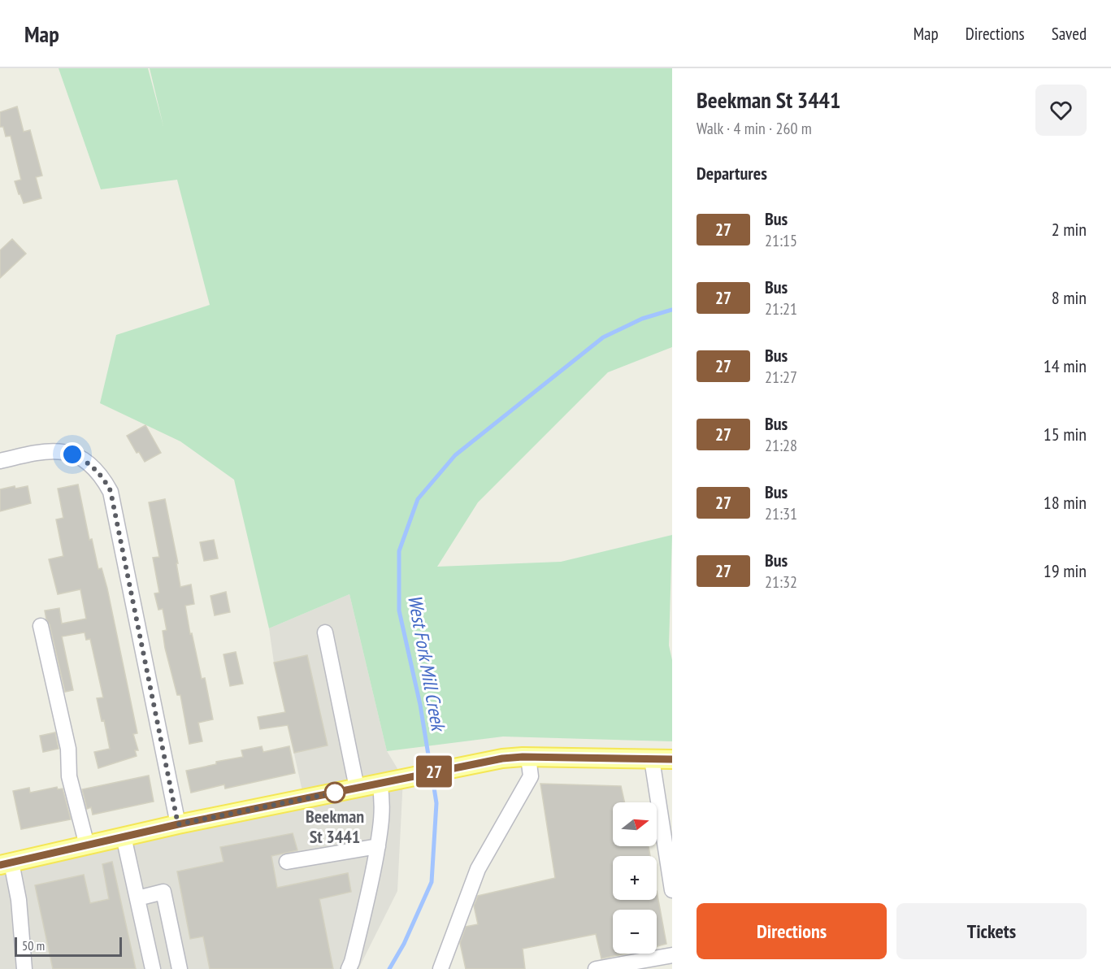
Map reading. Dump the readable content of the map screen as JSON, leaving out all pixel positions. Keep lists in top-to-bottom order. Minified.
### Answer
{"water":["West Fork Mill Creek"],"places":["Beekman St 3441"],"lines":["bus line 27"],"scale_bar":"50 m","north":"right","page":{"header":"Map","nav":["Map","Directions","Saved"],"on_map":"27","heading":[["Beekman St 3441","Walk · 4 min · 260 m"],"Departures"],"list":[{"mark":"27","name":"Bus","note":"21:15","value":"2 min"},{"mark":"27","name":"Bus","note":"21:21","value":"8 min"},{"mark":"27","name":"Bus","note":"21:27","value":"14 min"},{"mark":"27","name":"Bus","note":"21:28","value":"15 min"},{"mark":"27","name":"Bus","note":"21:31","value":"18 min"},{"mark":"27","name":"Bus","note":"21:32","value":"19 min"}],"map_buttons":["+","−"],"buttons":["Directions","Tickets"],"scale":"50 m"}}
